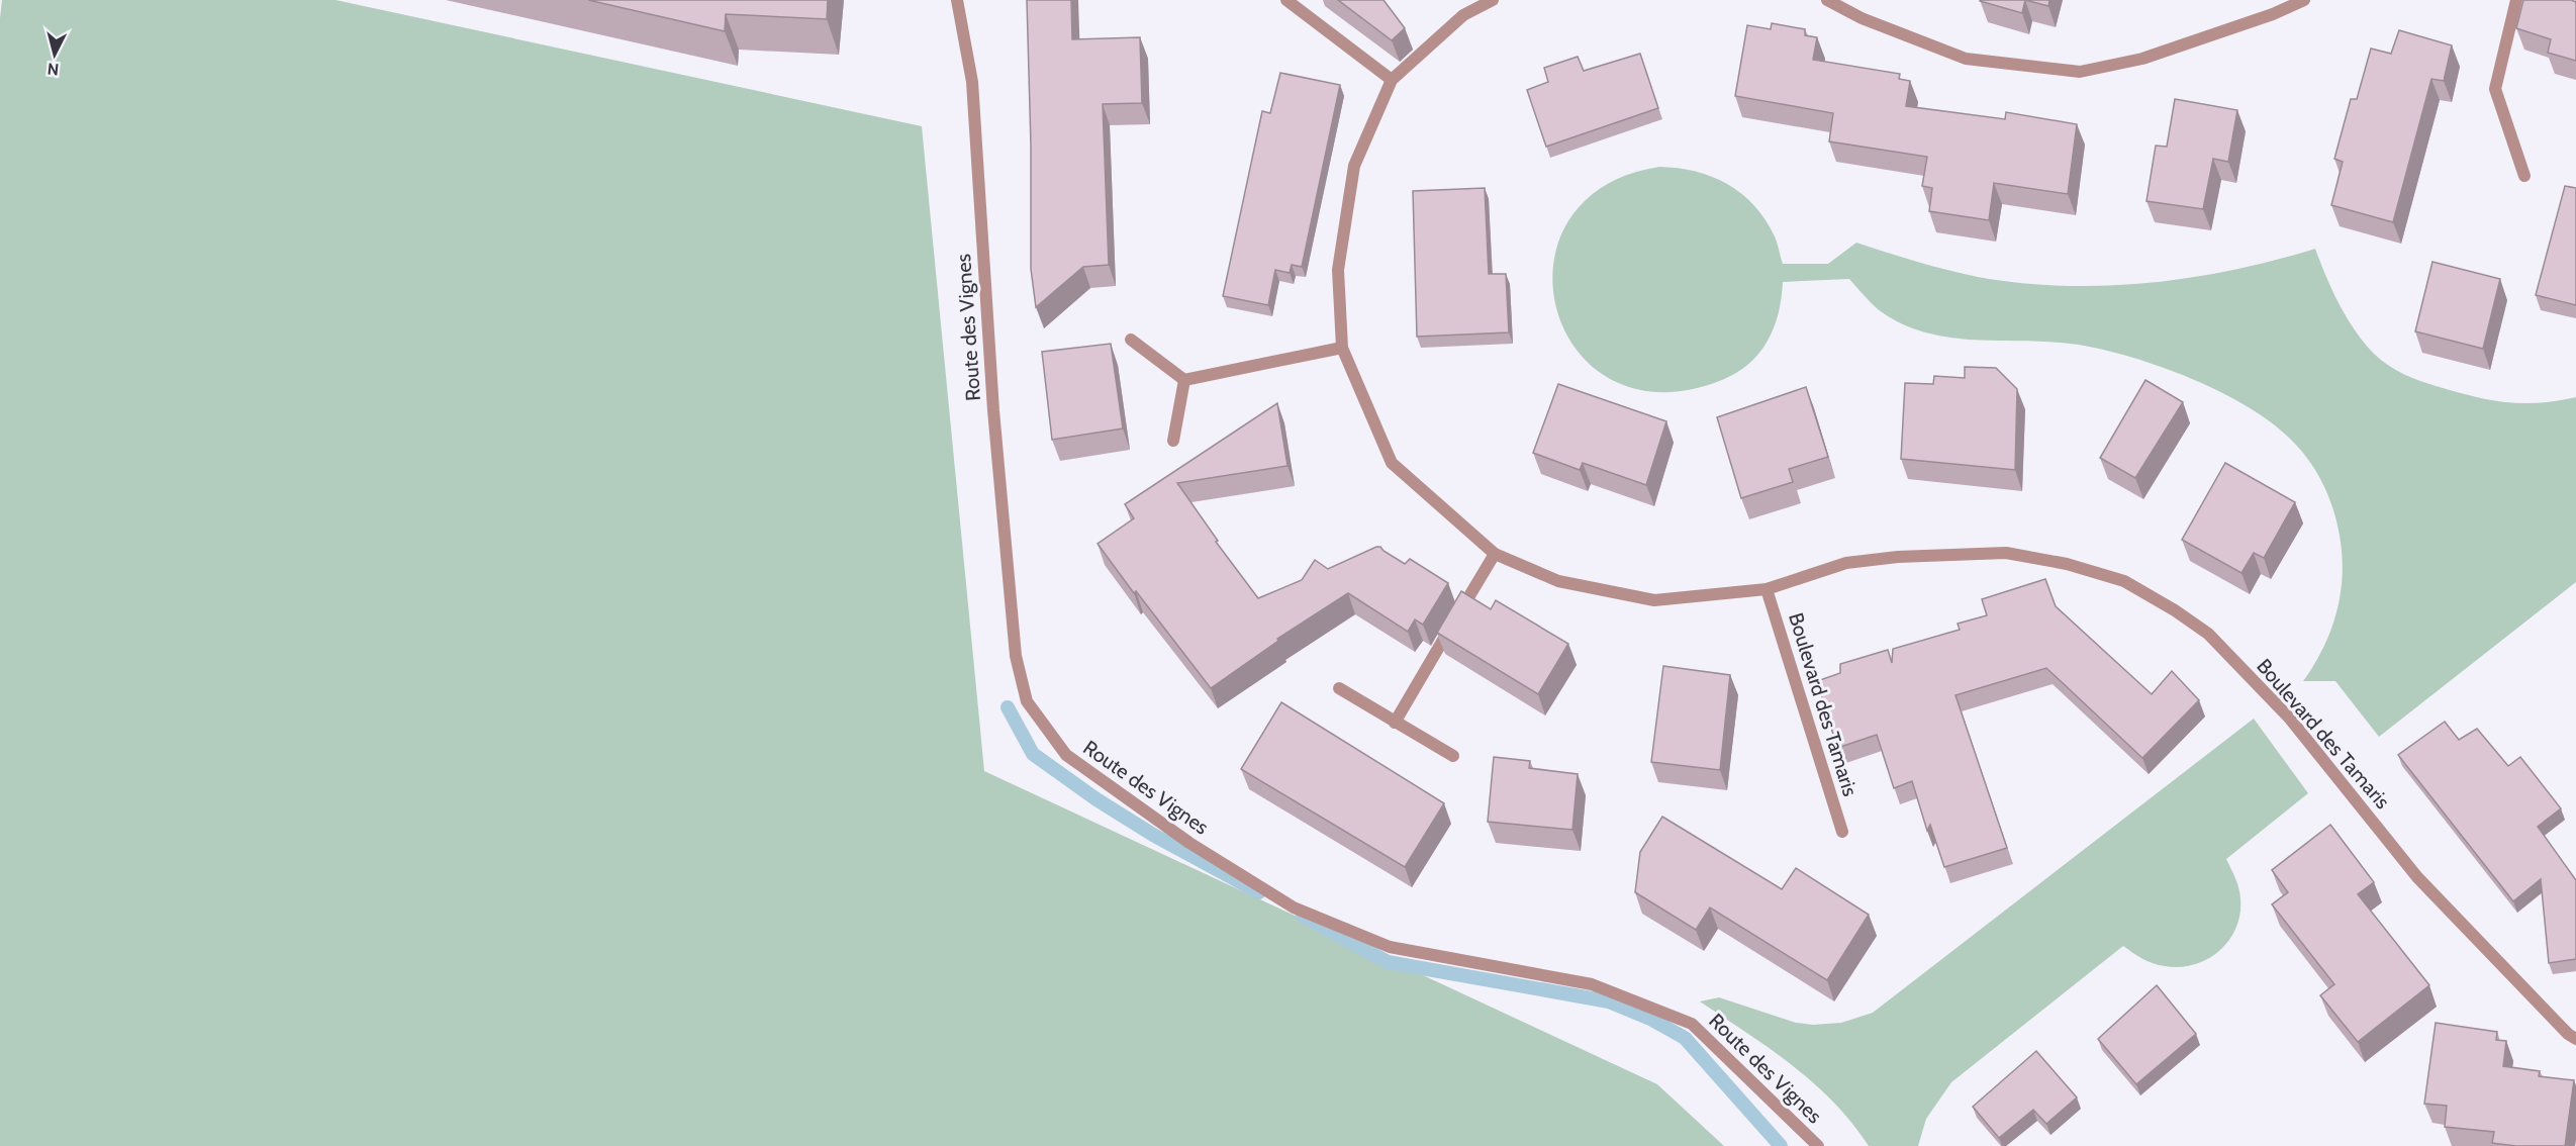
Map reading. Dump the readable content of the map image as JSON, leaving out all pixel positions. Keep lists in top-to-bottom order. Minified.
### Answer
{"streets":{"street":["Route des Vignes","Boulevard des Tamaris"]},"north":"bottom"}
